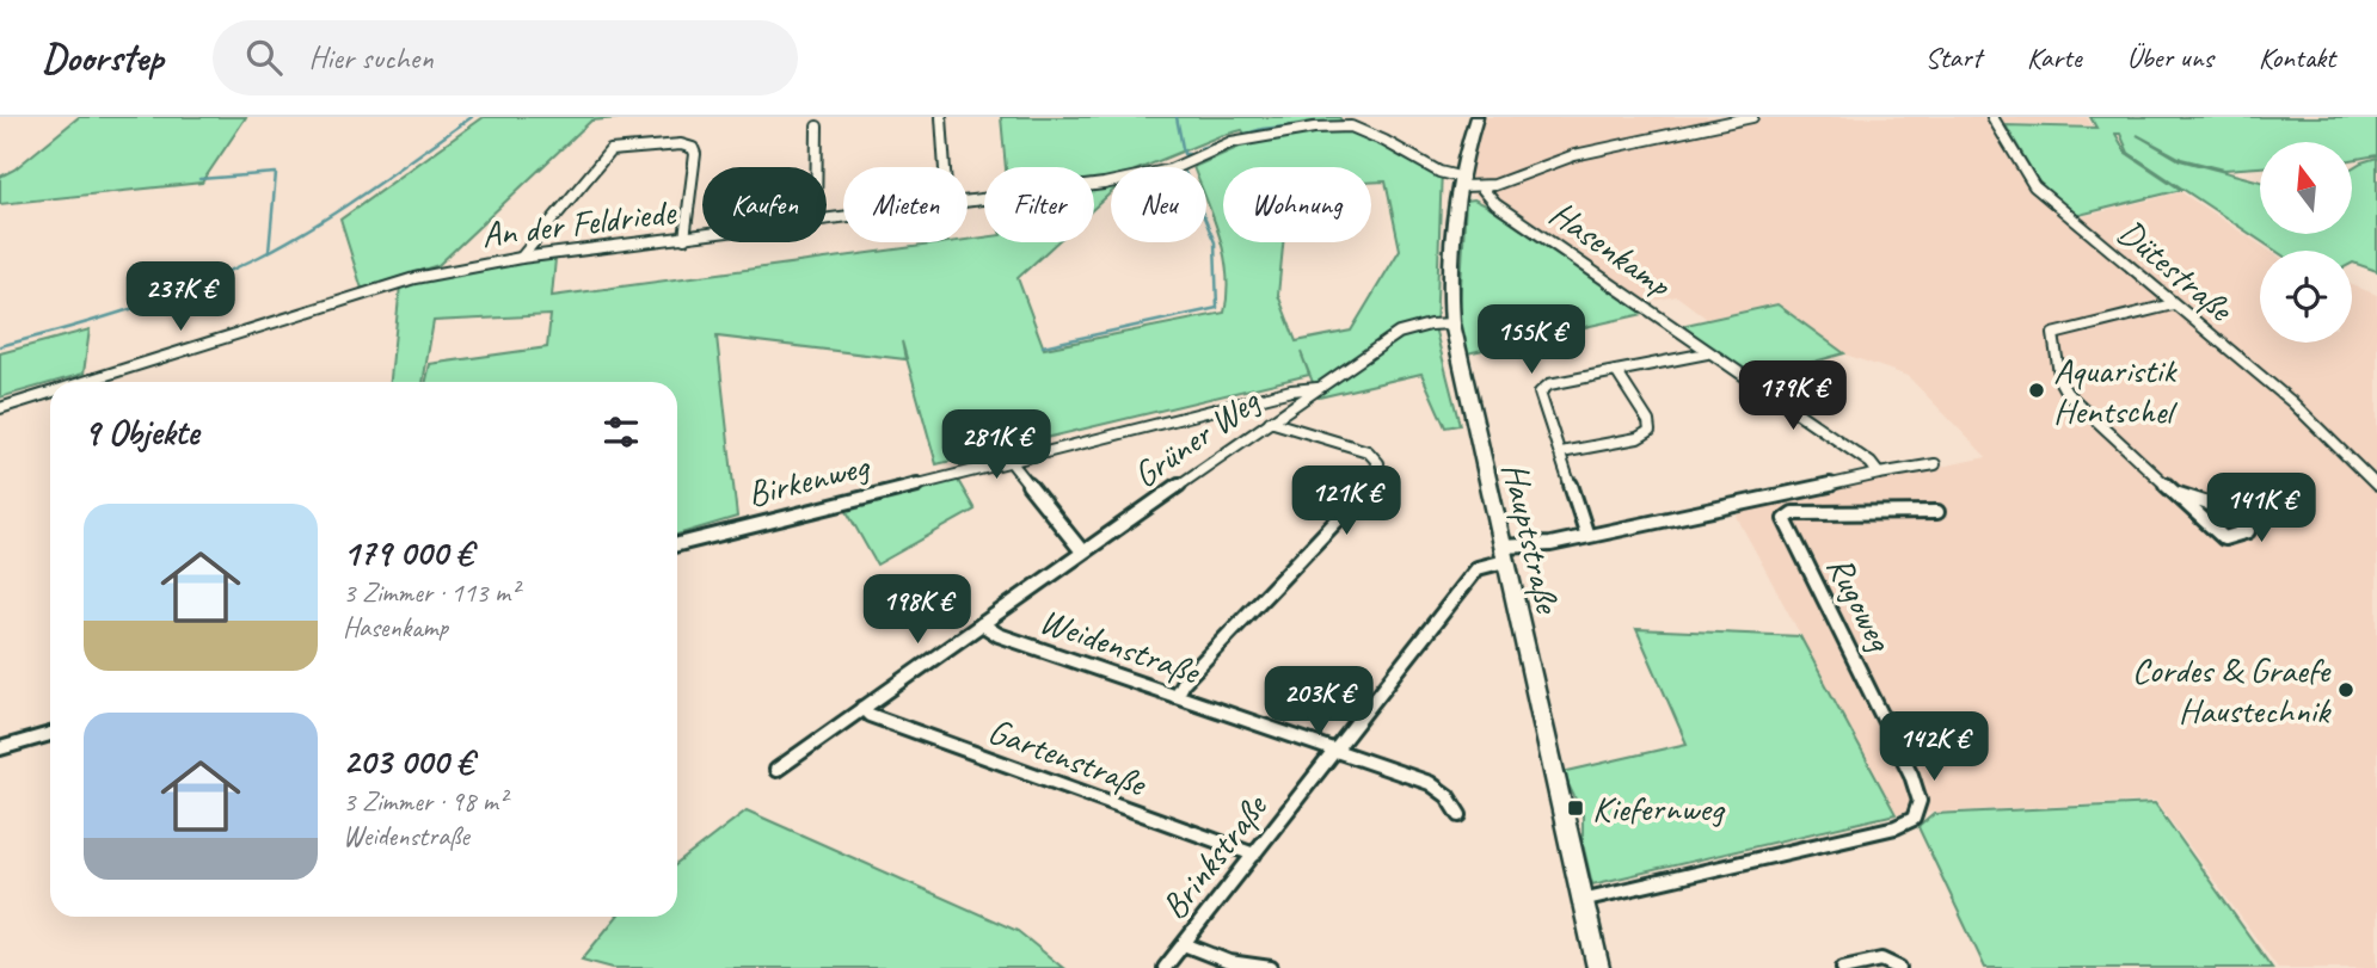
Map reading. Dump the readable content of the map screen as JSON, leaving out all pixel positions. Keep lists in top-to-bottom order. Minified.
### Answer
{"streets":{"street":["An der Feldriede","Hasenkamp","Dütestraße","Grüner Weg","Birkenweg","Hauptstraße","Rugoweg","Weidenstraße","Gartenstraße","Brinkstraße"]},"crossings":[["An der Feldriede","Hasenkamp"],["An der Feldriede","Hauptstraße"],["Grüner Weg","Birkenweg"],["Grüner Weg","Hauptstraße"],["Grüner Weg","Weidenstraße"],["Grüner Weg","Gartenstraße"],["Hauptstraße","Rugoweg"],["Hauptstraße","Brinkstraße"],["Weidenstraße","Brinkstraße"],["Gartenstraße","Brinkstraße"]],"places":{"other":["Aquaristik Hentschel","Cordes & Graefe Haustechnik"],"transit":["Kiefernweg"]},"north":"top","page":{"header":"Doorstep","search":"Hier suchen","nav":["Start","Karte","Über uns","Kontakt"],"chip":["Kaufen","Mieten","Filter","Neu","Wohnung"],"price":["237K €","155K €","179K €","281K €","121K €","141K €","198K €","203K €","142K €"],"heading":"9 Objekte","list":[{"name":"179 000 €","note":"3 Zimmer · 113 m² · Hasenkamp"},{"name":"203 000 €","note":"3 Zimmer · 98 m² · Weidenstraße"}]}}
